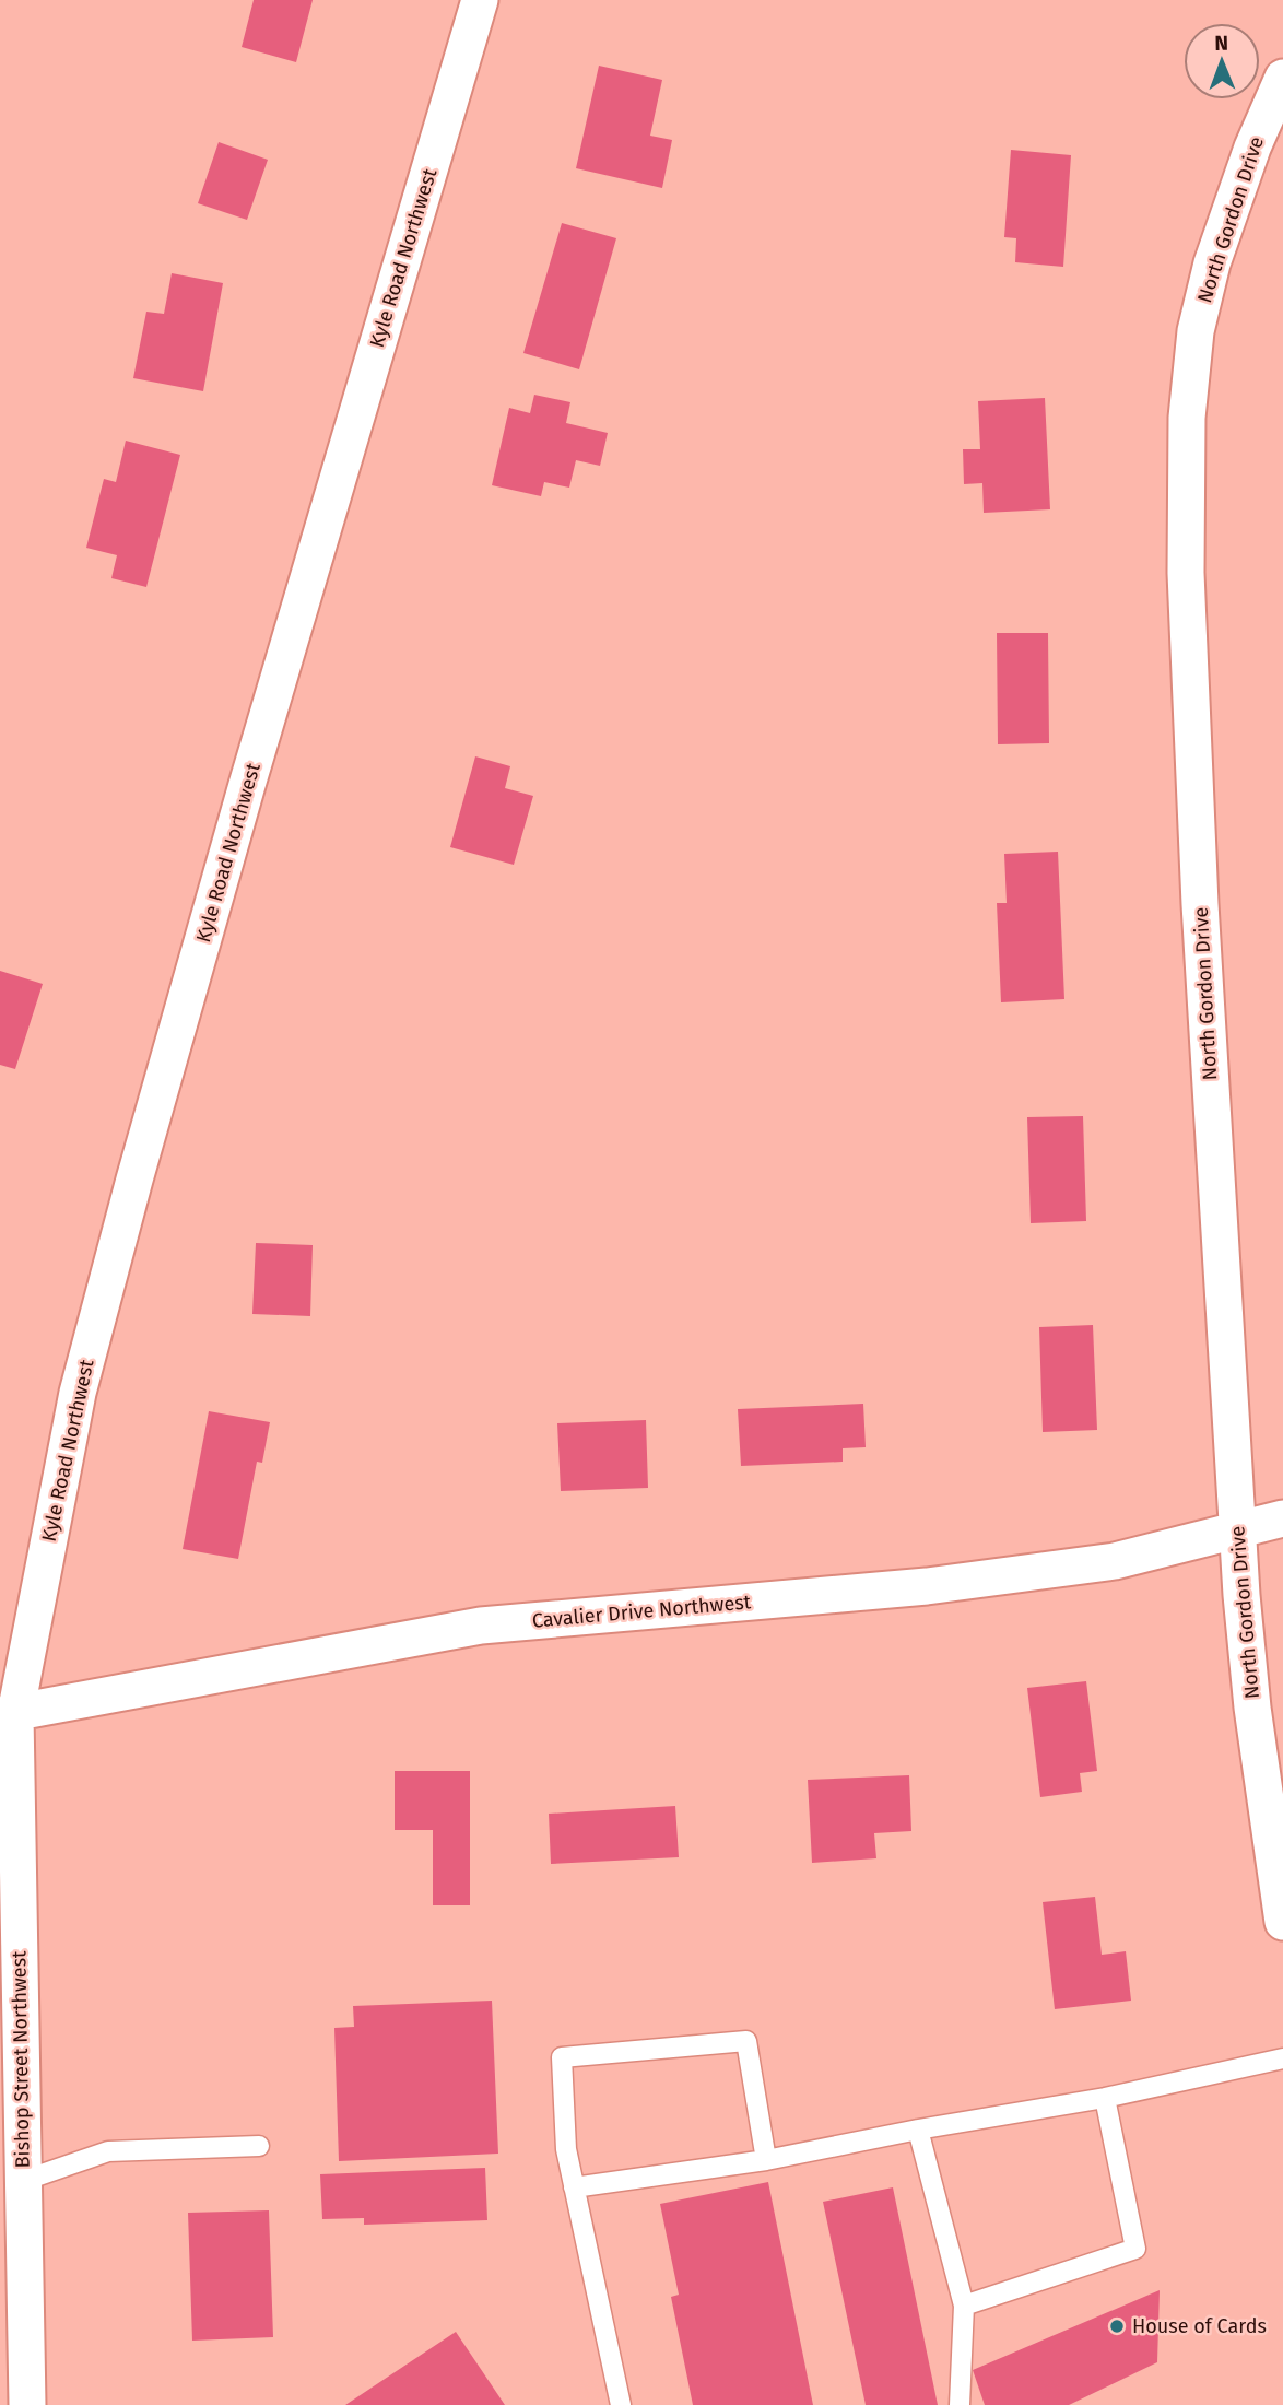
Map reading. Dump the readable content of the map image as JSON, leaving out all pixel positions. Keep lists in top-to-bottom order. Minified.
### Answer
{"streets":{"street":["North Gordon Drive","Kyle Road Northwest","Cavalier Drive Northwest","Bishop Street Northwest"]},"crossings":[["North Gordon Drive","Cavalier Drive Northwest"],["Kyle Road Northwest","Cavalier Drive Northwest"],["Kyle Road Northwest","Bishop Street Northwest"],["Cavalier Drive Northwest","Bishop Street Northwest"]],"places":["House of Cards"],"north":"top"}
